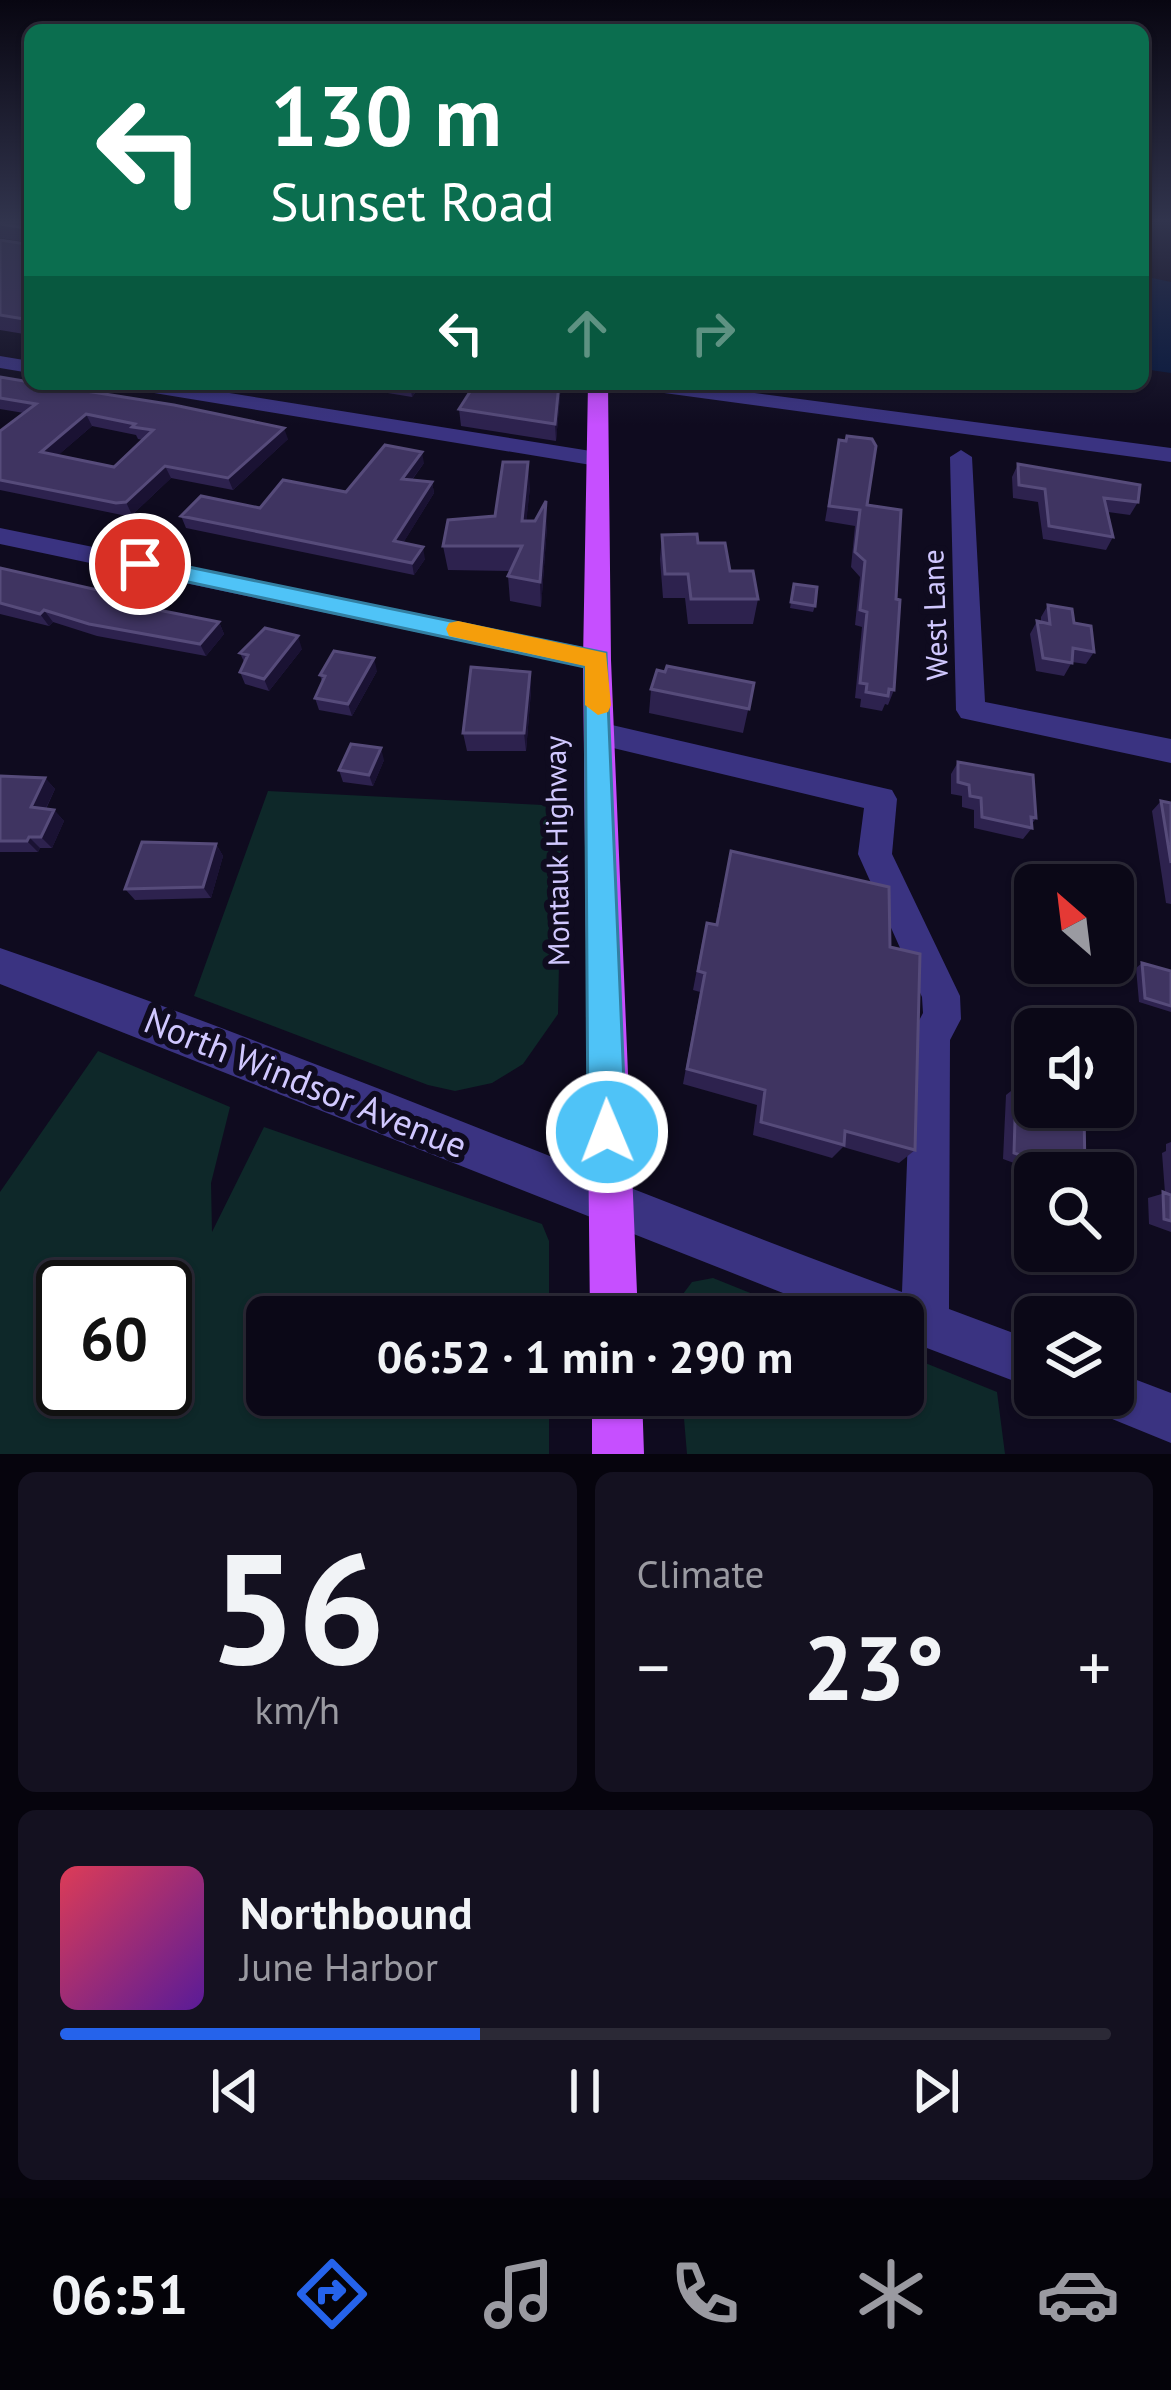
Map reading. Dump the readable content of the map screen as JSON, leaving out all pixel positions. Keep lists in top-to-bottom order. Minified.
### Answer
{"streets":{"main road":["Montauk Highway"],"street":["West Lane","North Windsor Avenue"]},"crossings":[["Montauk Highway","North Windsor Avenue"]],"north":"top left","page":{"turn":["130 m","Sunset Road"],"limit":"60","trip":"06:52 · 1 min · 290 m","tile":[["56","km/h"],"Climate"],"heat":["−","23°","+"],"song":["Northbound","June Harbor"],"tabs":"06:51"}}
